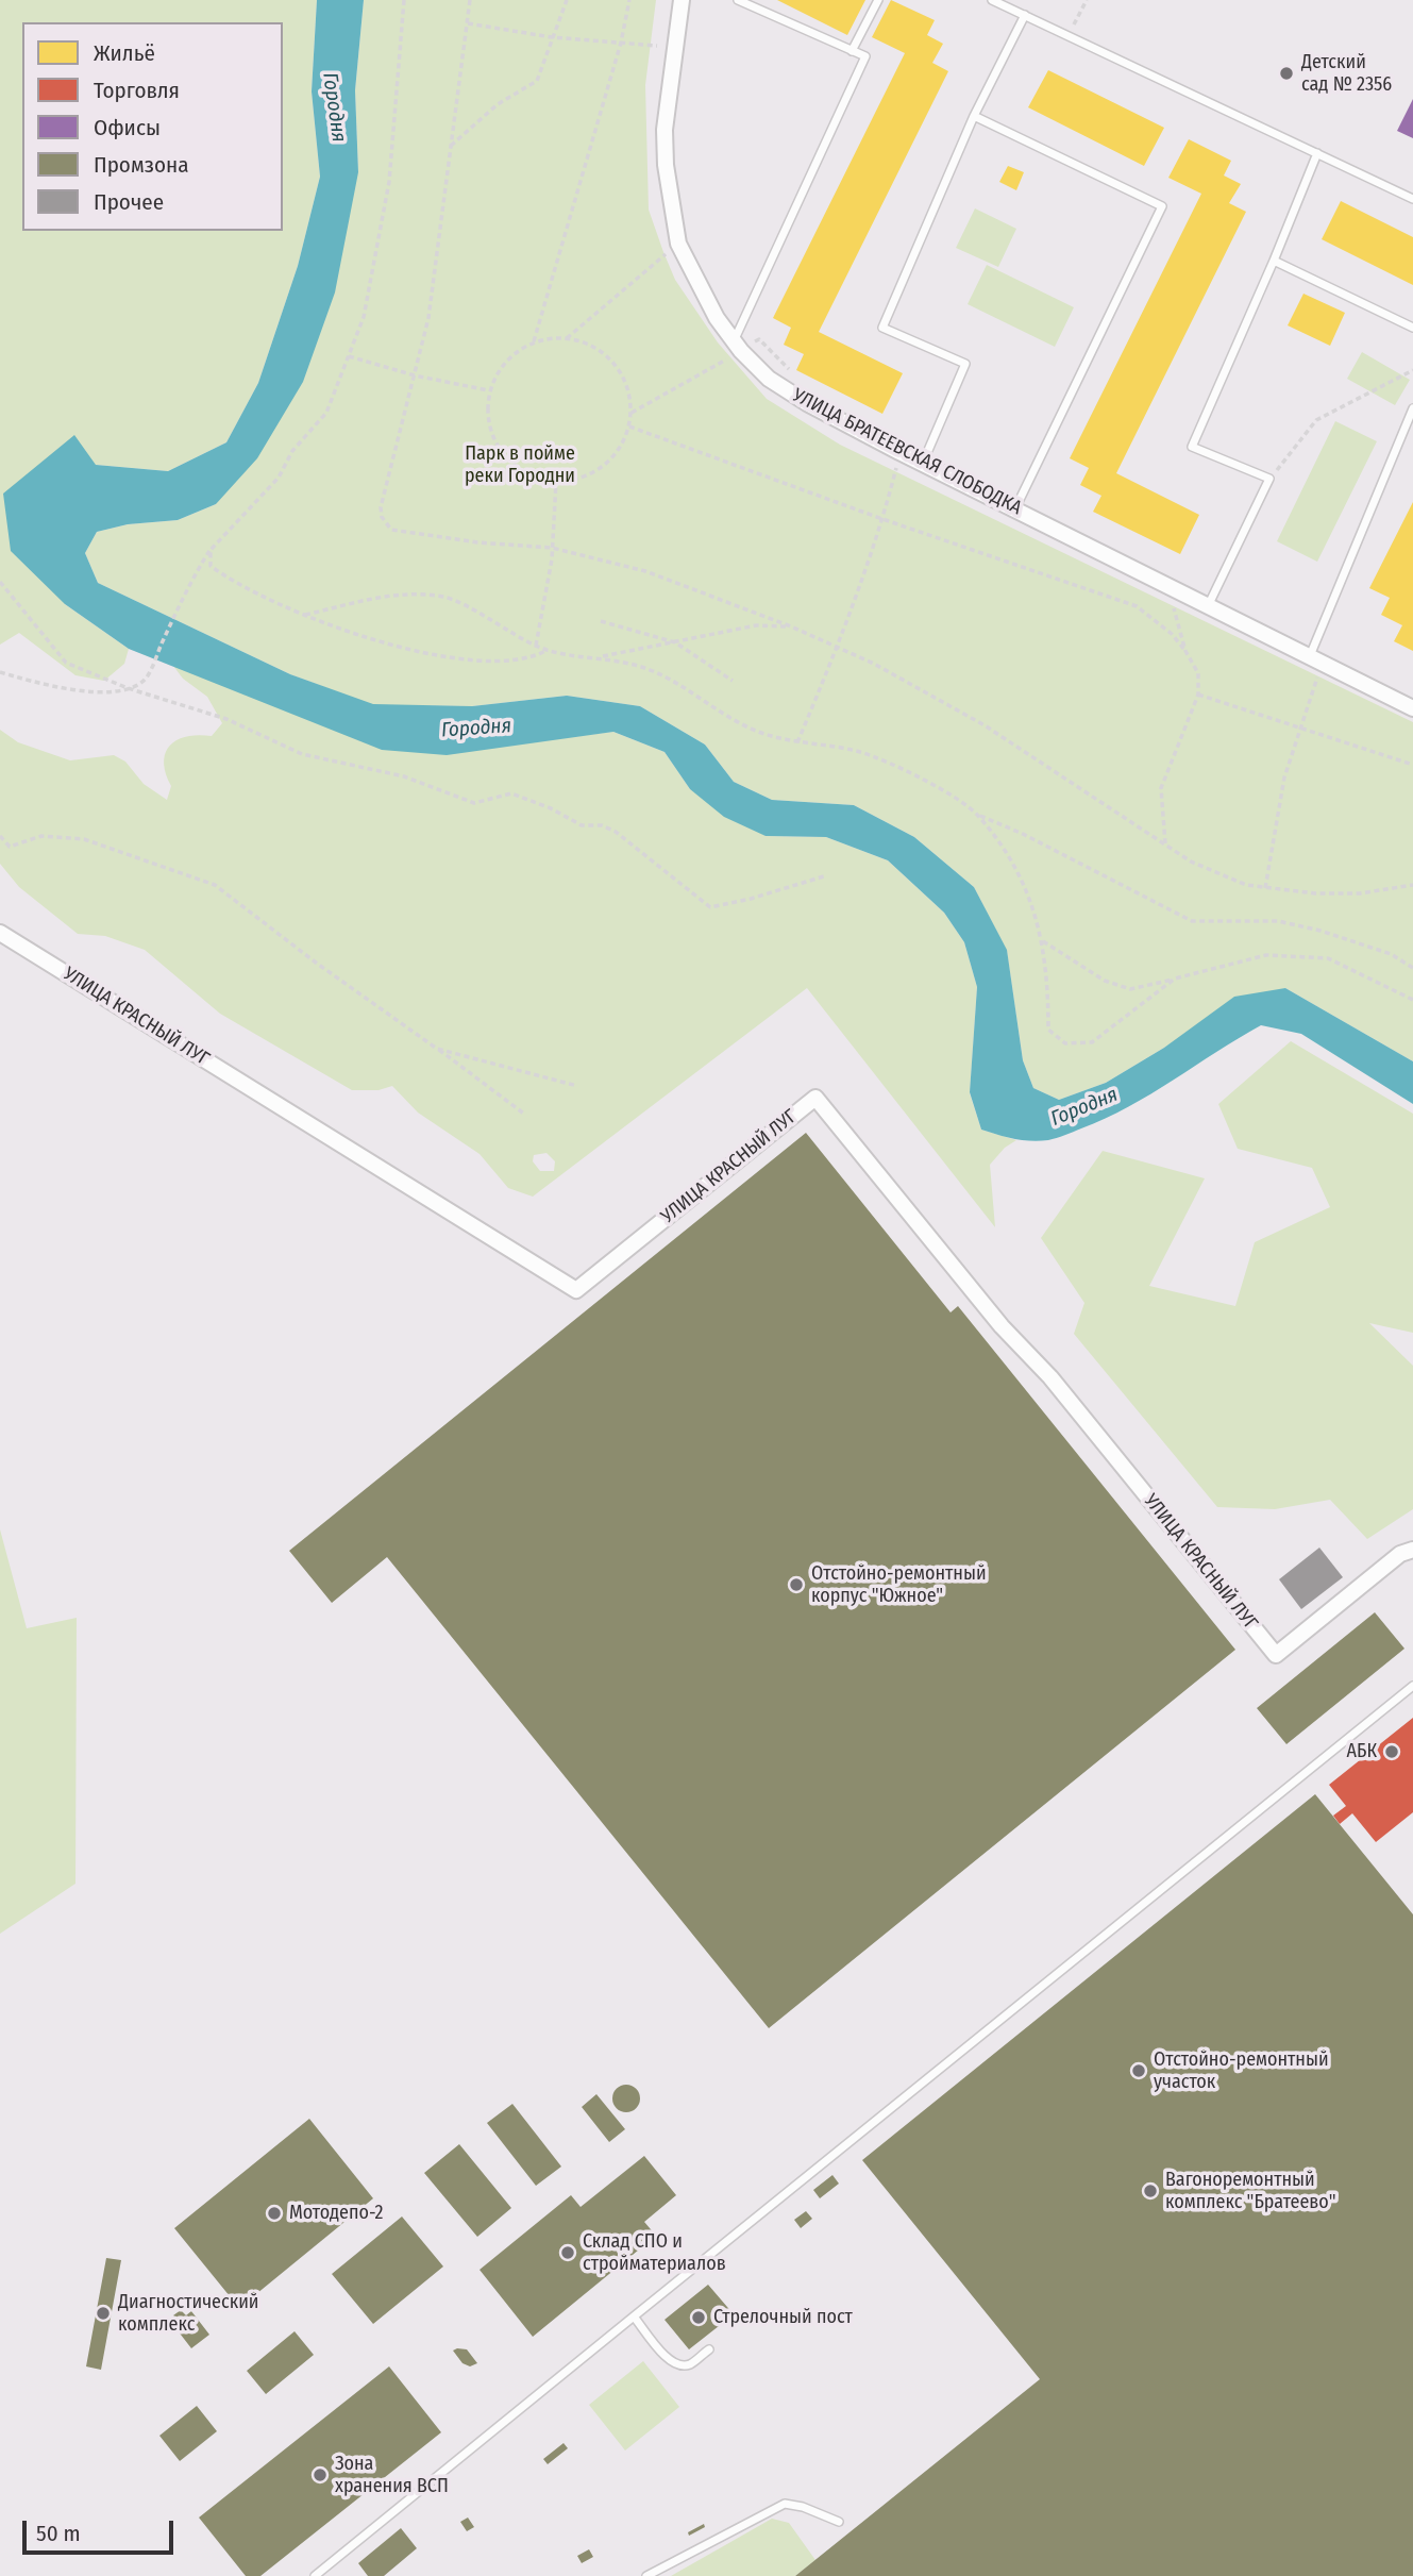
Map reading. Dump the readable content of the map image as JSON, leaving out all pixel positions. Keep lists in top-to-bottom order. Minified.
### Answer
{"streets":{"street":["УЛИЦА БРАТЕЕВСКАЯ СЛОБОДКА","УЛИЦА КРАСНЫЙ ЛУГ"]},"water":["Городня"],"parks":["Парк в пойме реки Городни"],"places":["Детский сад № 2356","Отстойно-ремонтный корпус \"Южное\"","АБК","Отстойно-ремонтный участок","Вагоноремонтный комплекс \"Братеево\"","Мотодепо-2","Склад СПО и стройматериалов","Диагностический комплекс","Стрелочный пост","Зона хранения ВСП"],"legend":["Жильё","Торговля","Офисы","Промзона","Прочее"],"scale_bar":"50 m"}
